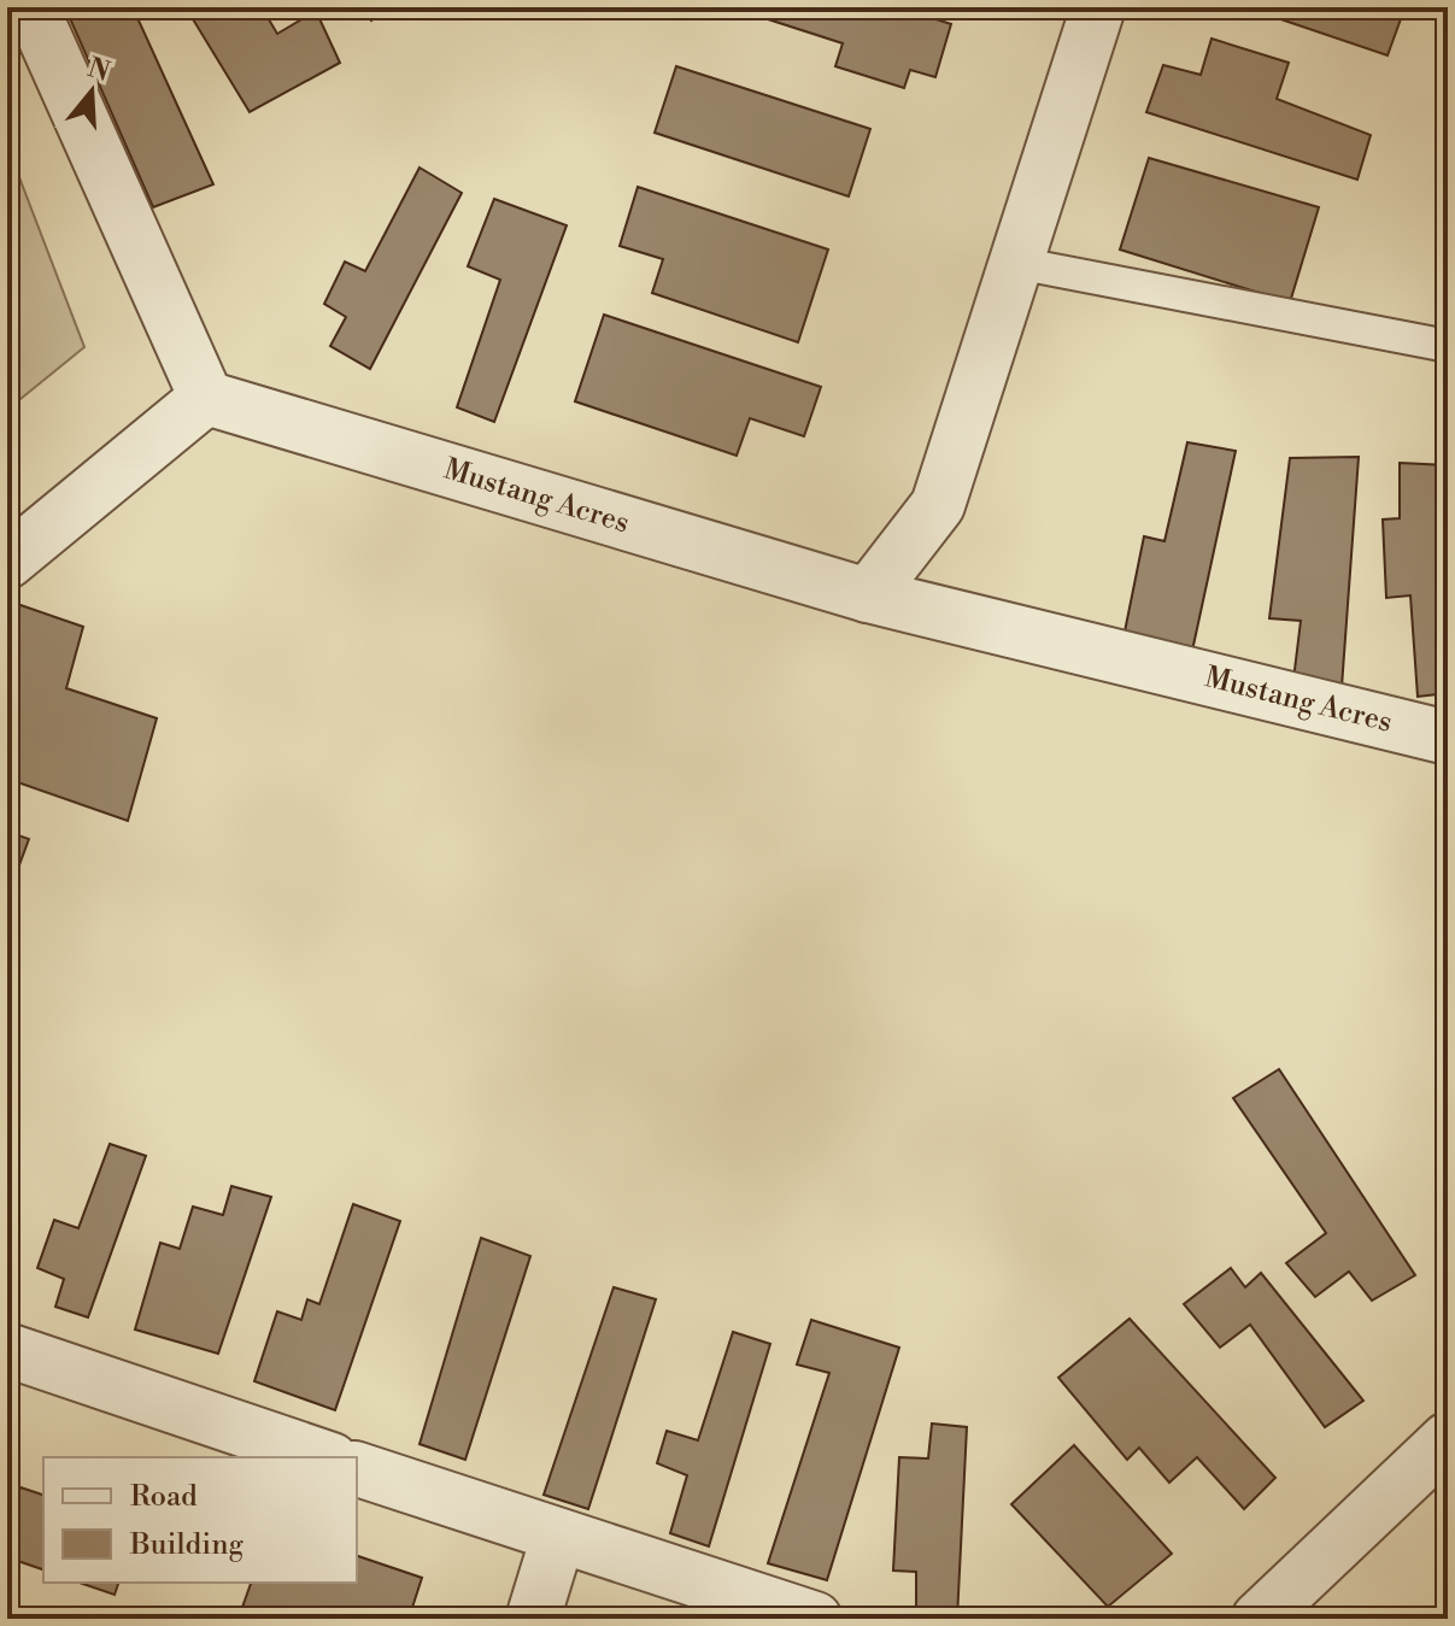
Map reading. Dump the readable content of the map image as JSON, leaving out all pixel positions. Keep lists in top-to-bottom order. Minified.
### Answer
{"streets":{"street":["Mustang Acres"]},"legend":["Road","Building"],"north":"top"}
